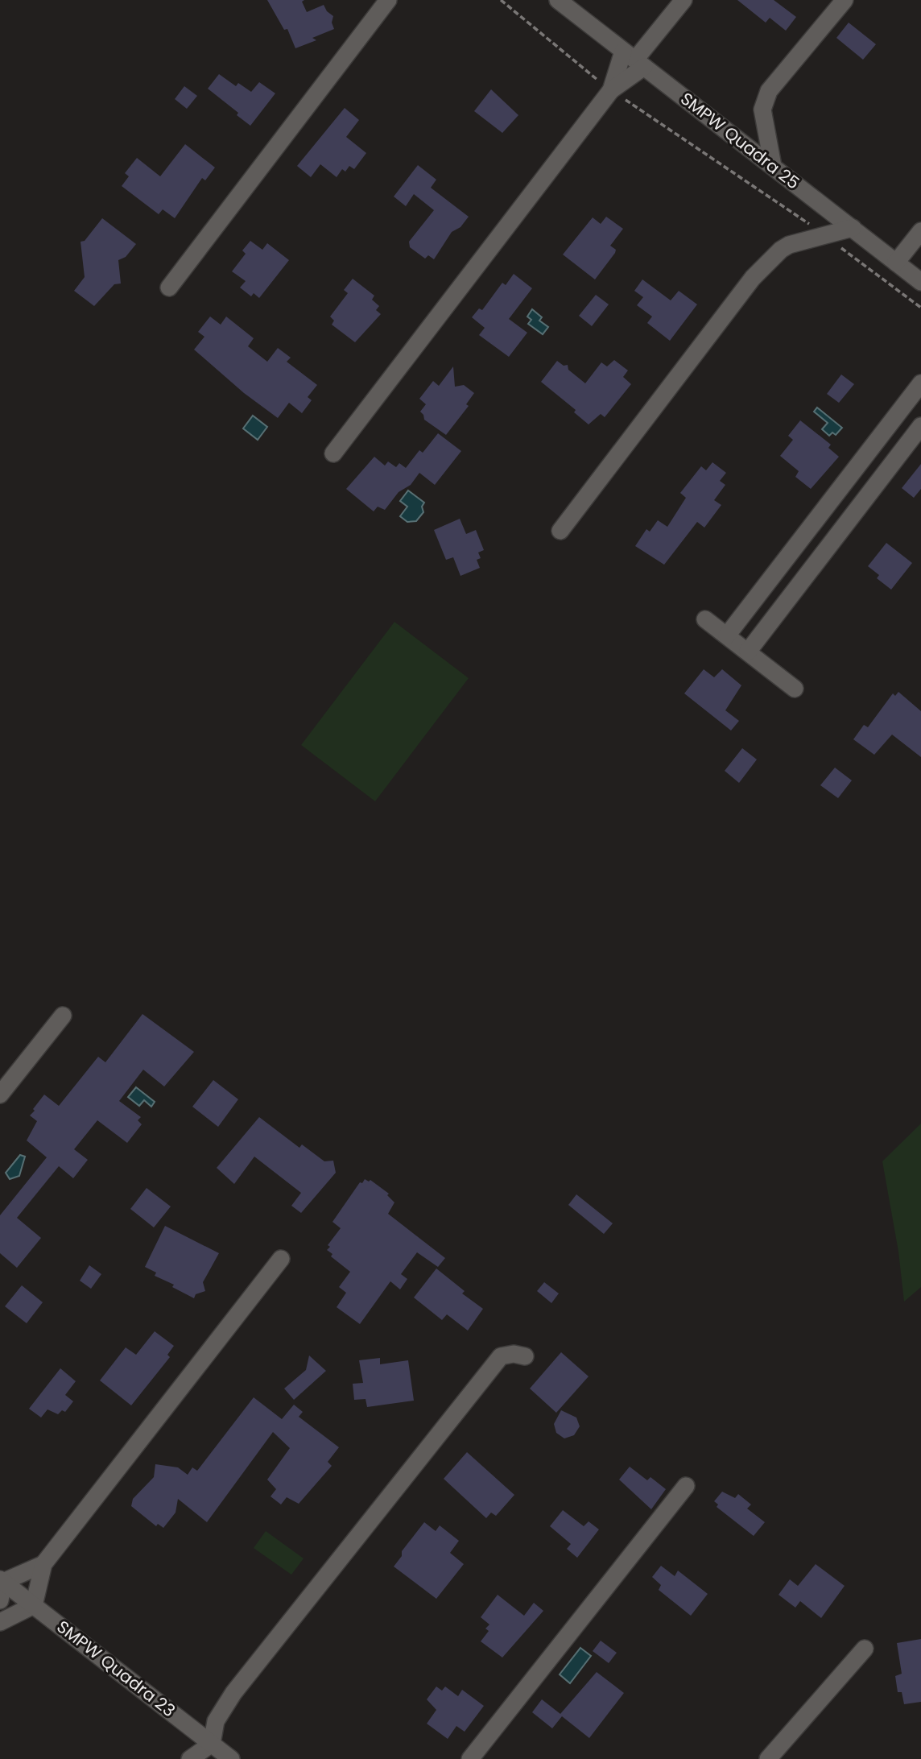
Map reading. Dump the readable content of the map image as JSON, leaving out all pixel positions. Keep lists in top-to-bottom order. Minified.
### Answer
{"streets":{"street":["SMPW Quadra 25","SMPW Quadra 23"]}}
